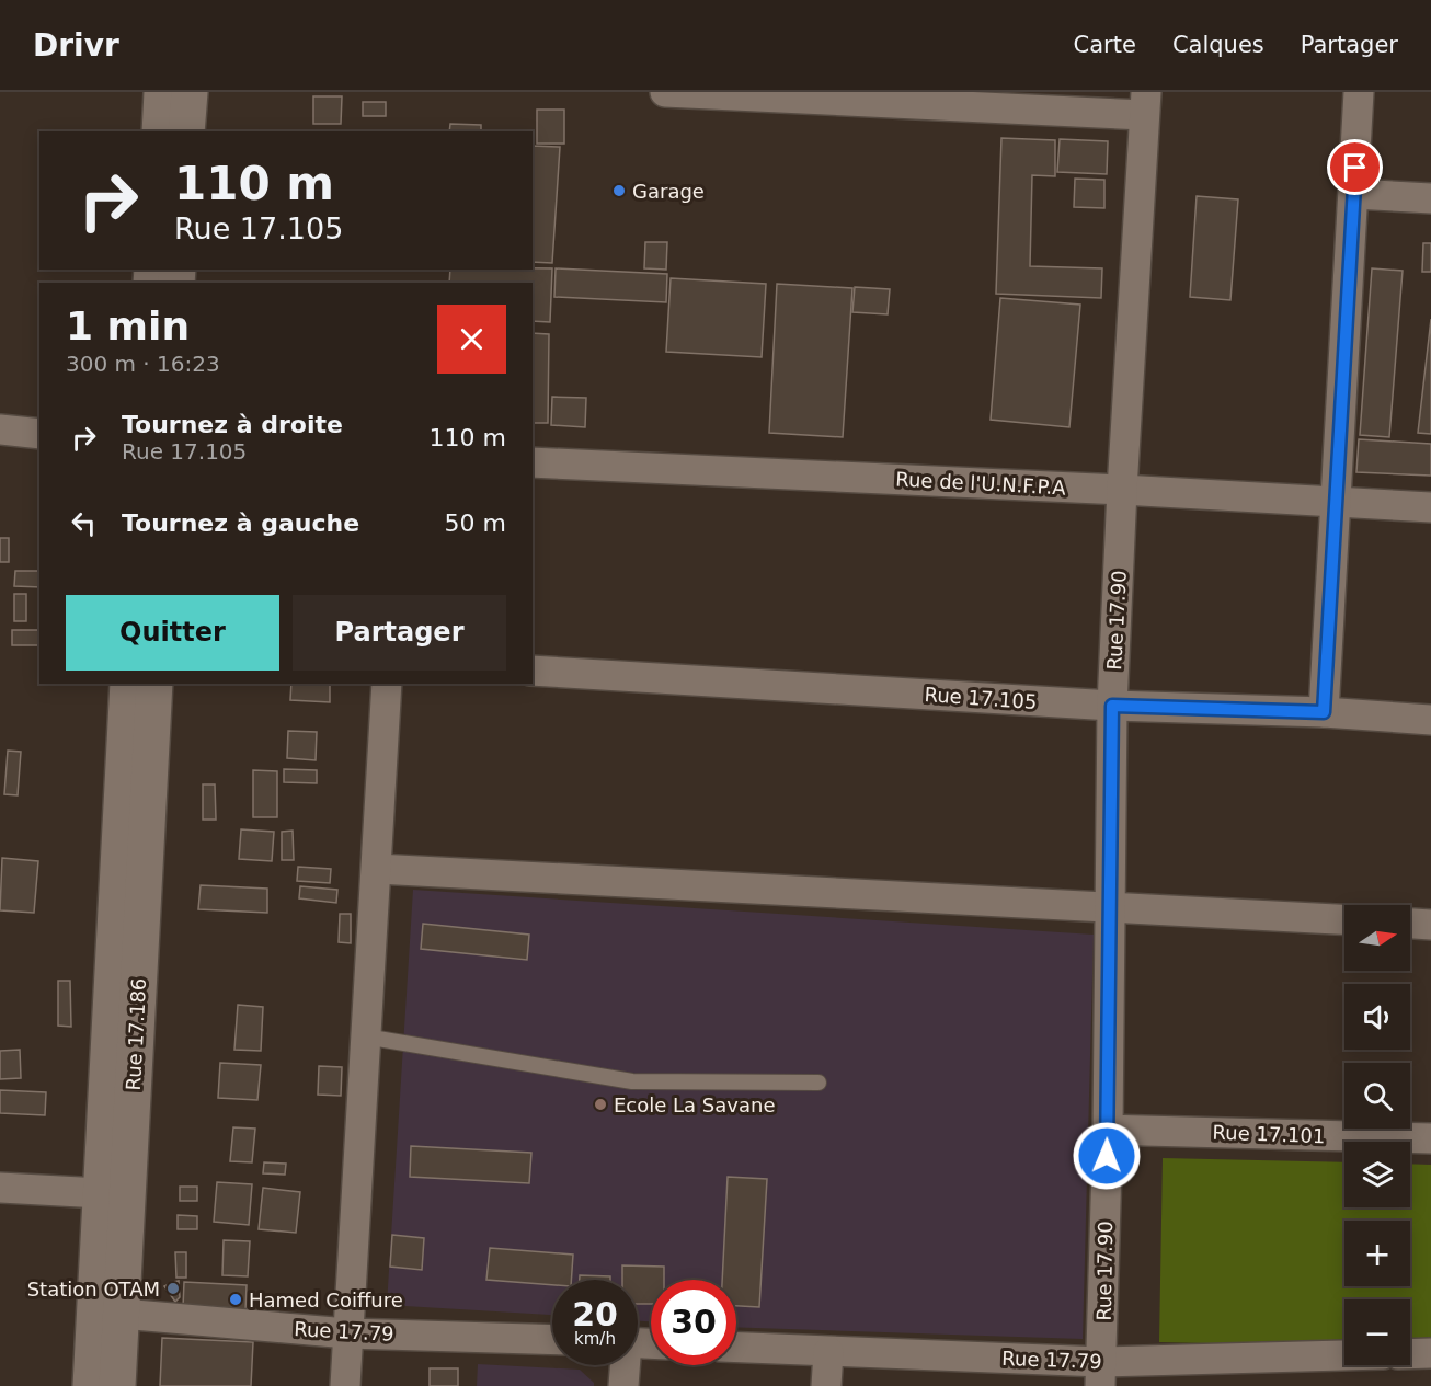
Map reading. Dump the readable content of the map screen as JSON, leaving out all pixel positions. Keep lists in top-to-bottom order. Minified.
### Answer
{"streets":{"main road":["Rue 17.186"],"street":["Rue de l'U.N.F.P.A","Rue 17.90","Rue 17.105","Rue 17.101","Rue 17.79"]},"crossings":[["Rue de l'U.N.F.P.A","Rue 17.90"],["Rue 17.90","Rue 17.105"],["Rue 17.90","Rue 17.101"],["Rue 17.90","Rue 17.79"],["Rue 17.186","Rue 17.79"]],"places":["Garage","Ecole La Savane","Station OTAM","Hamed Coiffure"],"north":"right","page":{"header":"Drivr","nav":["Carte","Calques","Partager"],"turn":["110 m","Rue 17.105"],"heading":["1 min","300 m · 16:23"],"list":[{"name":"Tournez à droite","note":"Rue 17.105","value":"110 m"},{"name":"Tournez à gauche","value":"50 m"}],"buttons":["Quitter","Partager"],"map_buttons":["+","−"],"speed":"20 km/h","limit":"30"}}
